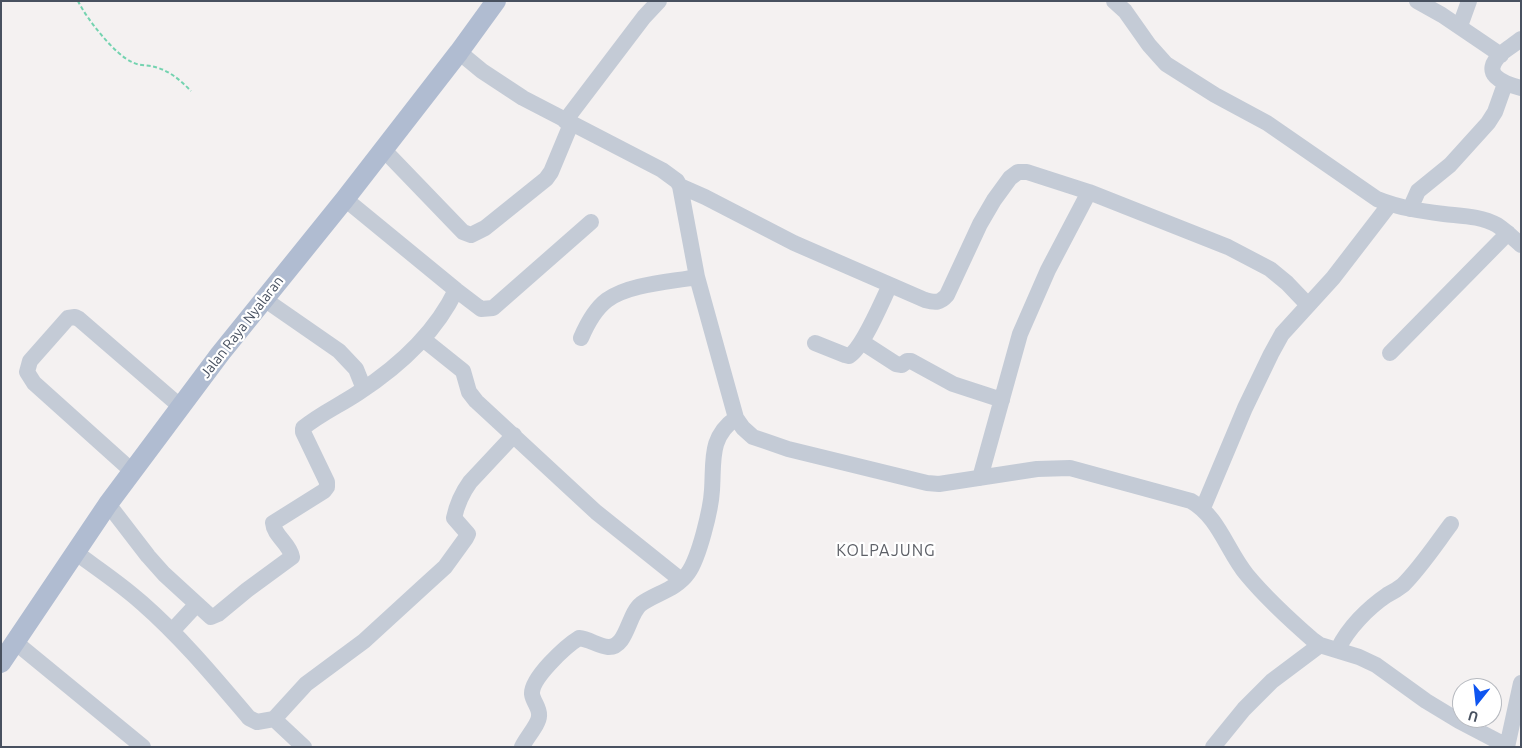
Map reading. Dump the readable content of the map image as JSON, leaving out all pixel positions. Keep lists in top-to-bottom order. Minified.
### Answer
{"streets":{"main road":["Jalan Raya Nyalaran"]},"districts":["KOLPAJUNG"],"north":"bottom"}
